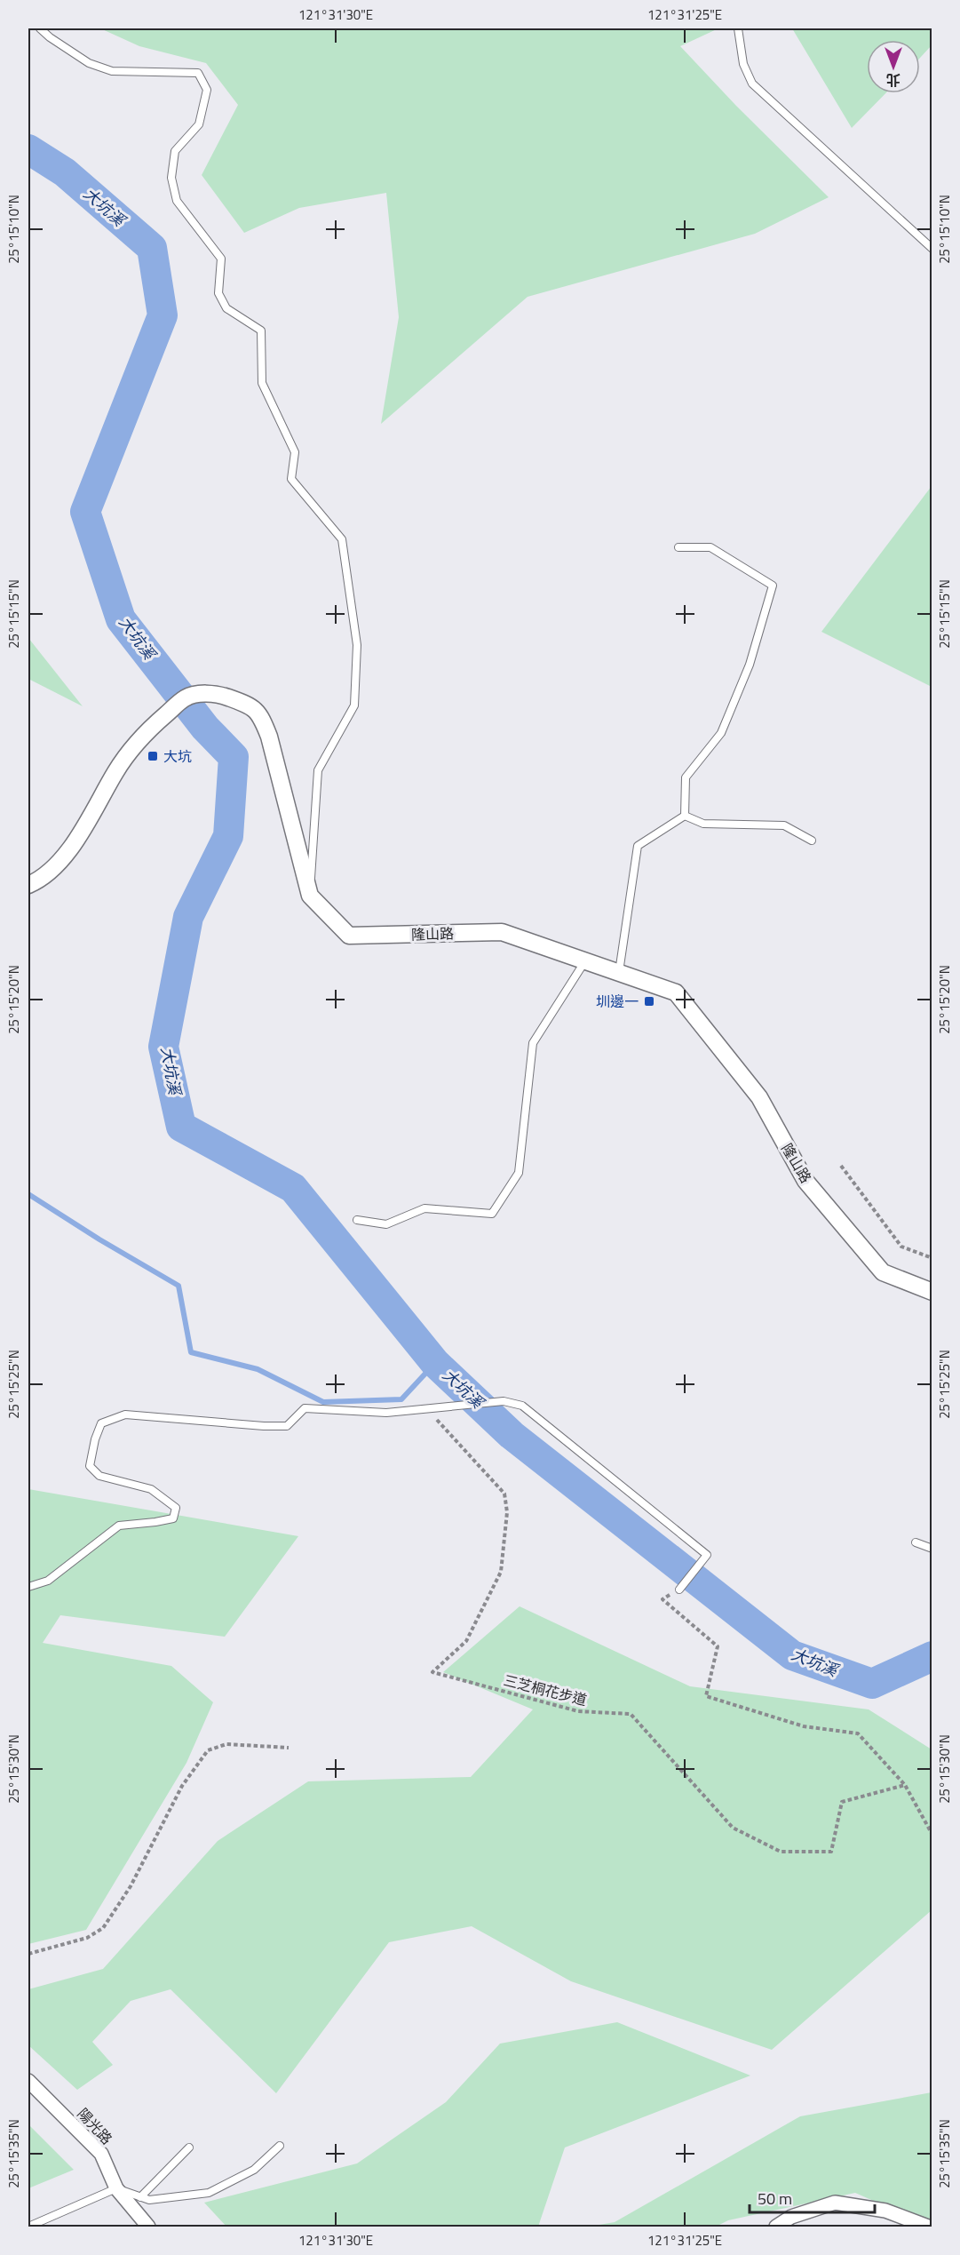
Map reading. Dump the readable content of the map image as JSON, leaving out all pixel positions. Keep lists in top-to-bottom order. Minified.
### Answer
{"streets":{"street":["隆山路","陽光路"],"path":["三芝桐花步道"]},"water":["大坑溪"],"places":{"transit":["大坑","圳邊一"]},"scale_bar":"50 m","north":"bottom","coordinates":["121°31'30\"E","121°31'25\"E","25°15'10\"N","25°15'15\"N","25°15'20\"N","25°15'25\"N","25°15'30\"N","25°15'35\"N"]}
